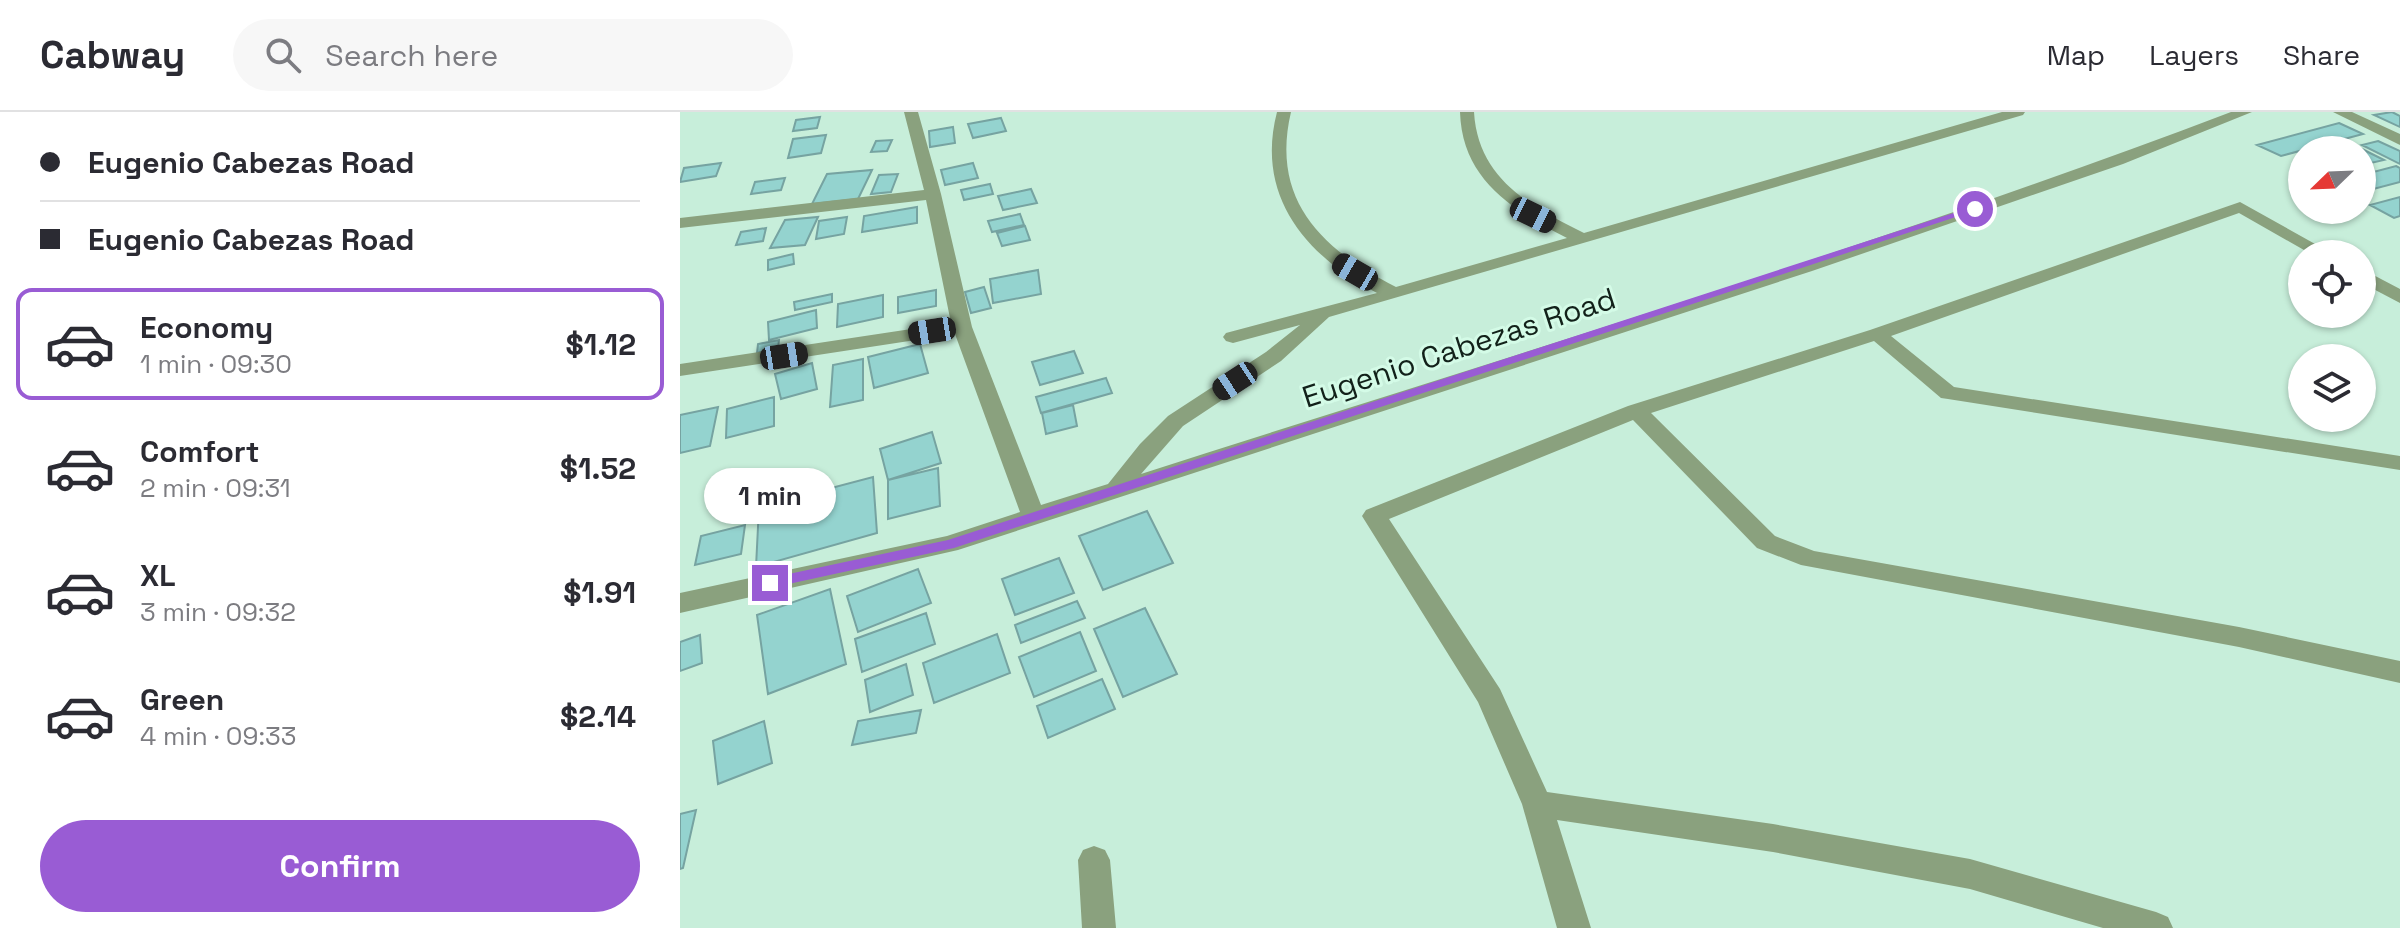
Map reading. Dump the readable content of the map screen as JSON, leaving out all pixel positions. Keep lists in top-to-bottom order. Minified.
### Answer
{"streets":{"street":["Eugenio Cabezas Road"]},"north":"bottom left","page":{"header":"Cabway","search":"Search here","nav":["Map","Layers","Share"],"banner":["Eugenio Cabezas Road","Eugenio Cabezas Road"],"list":[{"name":"Economy","note":"1 min · 09:30","value":"$1.12"},{"name":"Comfort","note":"2 min · 09:31","value":"$1.52"},{"name":"XL","note":"3 min · 09:32","value":"$1.91"},{"name":"Green","note":"4 min · 09:33","value":"$2.14"}],"bubble":"1 min","buttons":"Confirm"}}
